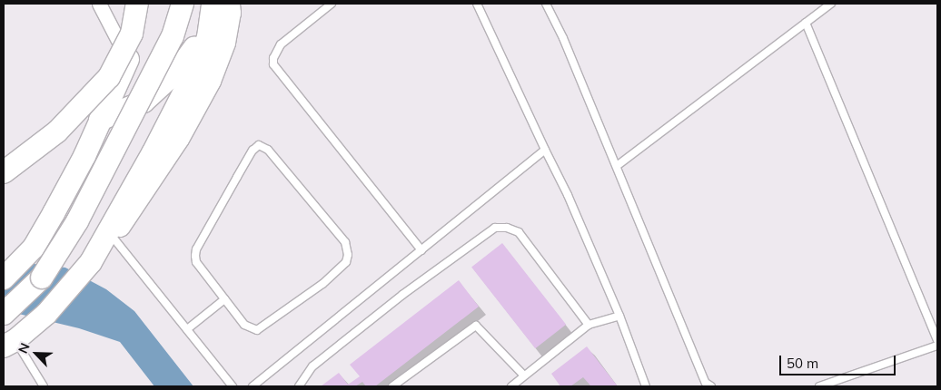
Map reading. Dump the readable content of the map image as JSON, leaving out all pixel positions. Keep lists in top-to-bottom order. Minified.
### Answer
{"scale_bar":"50 m","north":"top left"}
